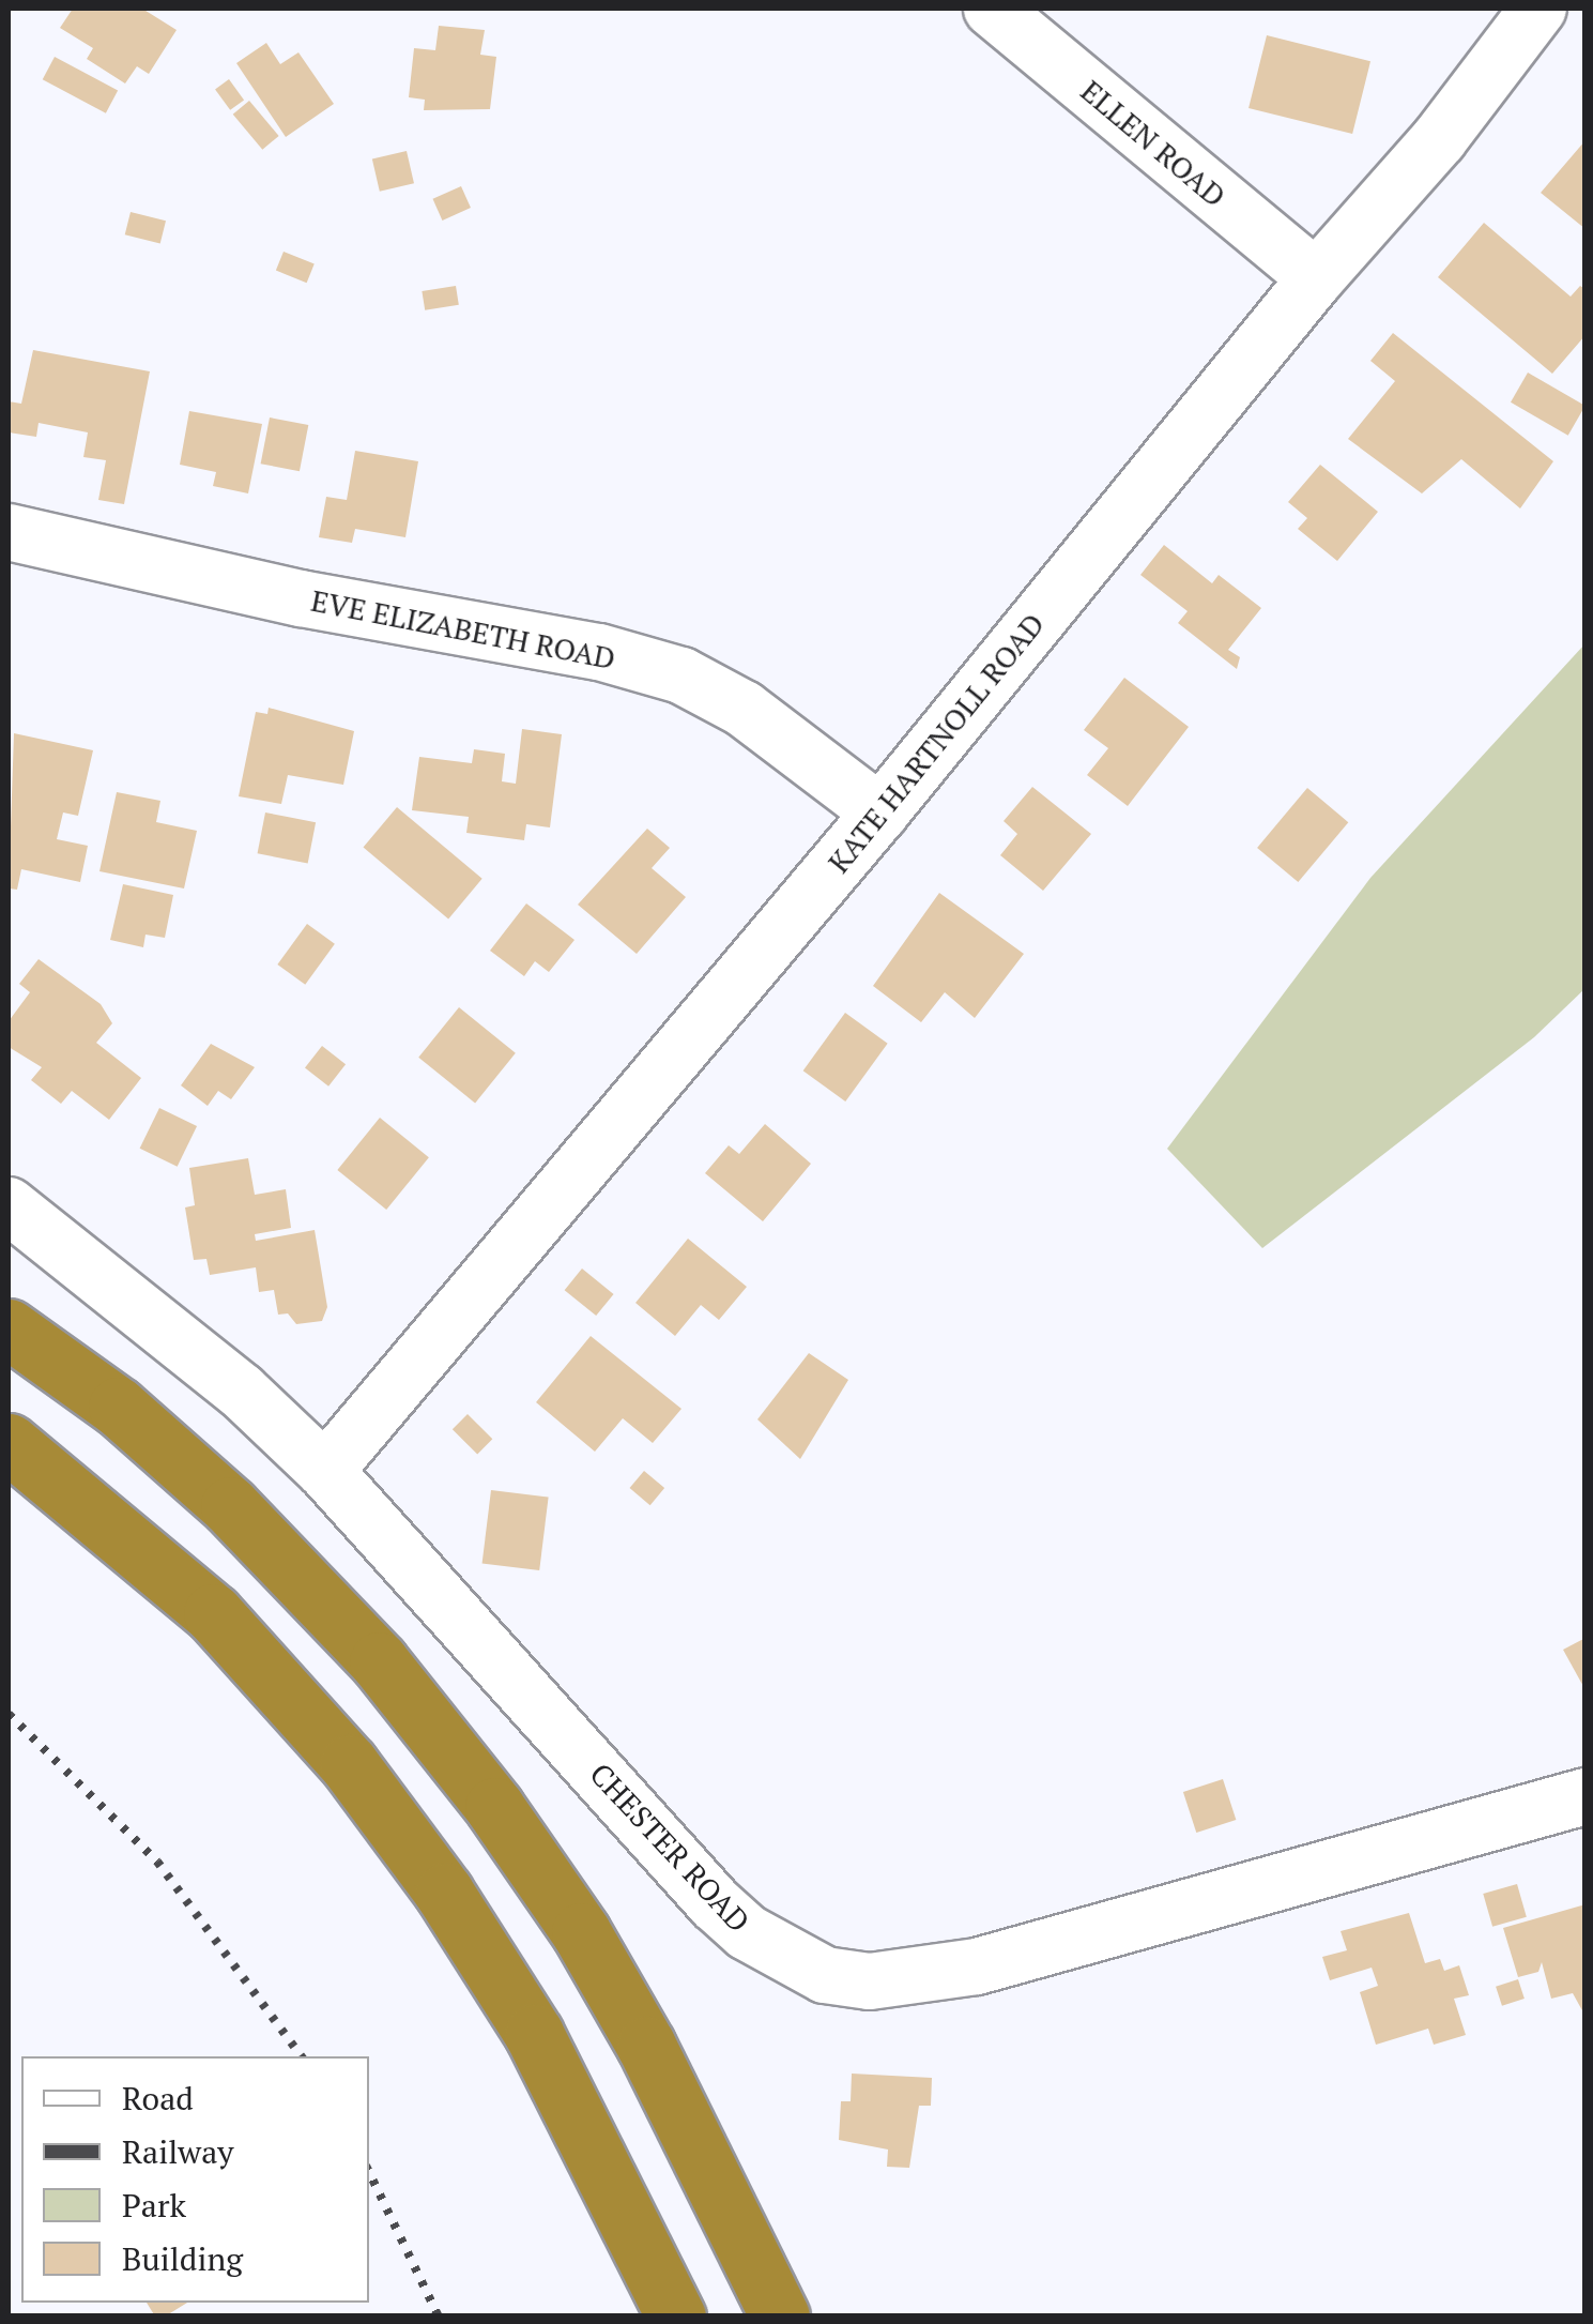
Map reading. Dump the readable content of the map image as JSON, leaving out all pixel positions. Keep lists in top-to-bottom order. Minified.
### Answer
{"streets":{"street":["ELLEN ROAD","EVE ELIZABETH ROAD","KATE HARTNOLL ROAD","CHESTER ROAD"]},"crossings":[["ELLEN ROAD","KATE HARTNOLL ROAD"],["EVE ELIZABETH ROAD","KATE HARTNOLL ROAD"],["KATE HARTNOLL ROAD","CHESTER ROAD"]],"legend":["Road","Railway","Park","Building"]}
